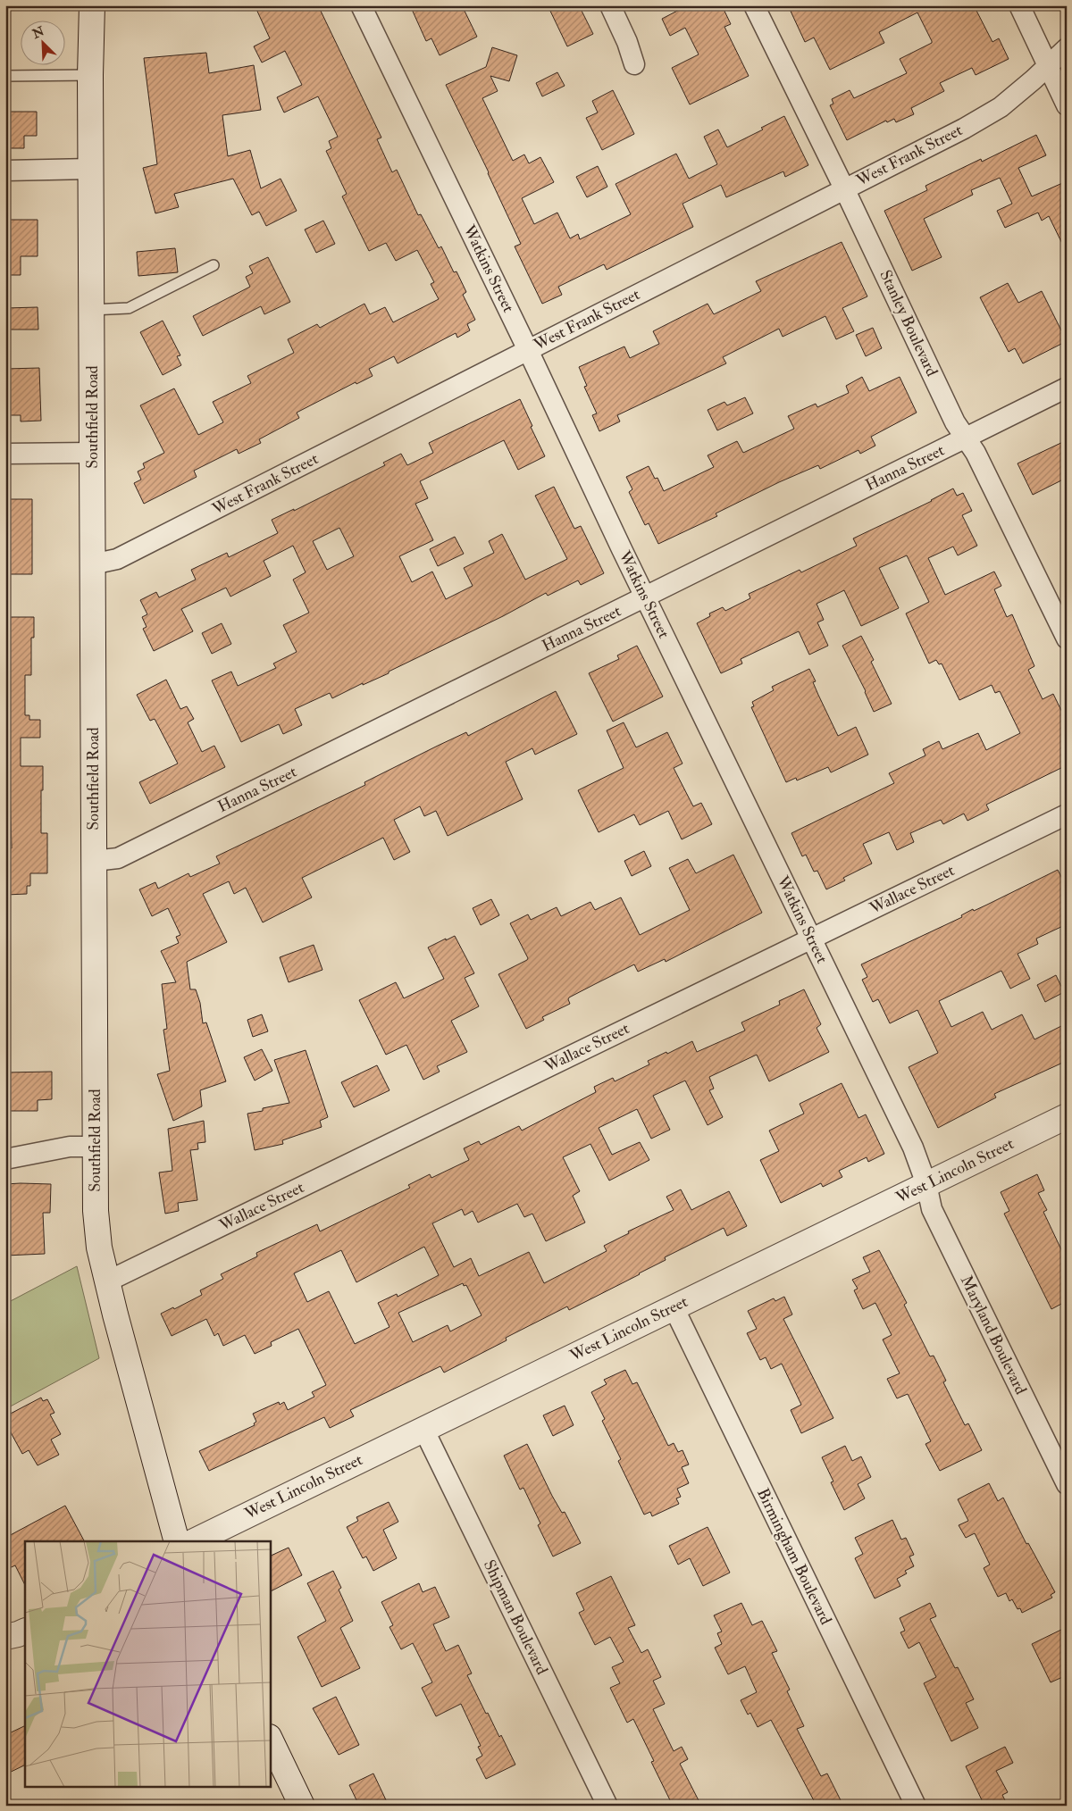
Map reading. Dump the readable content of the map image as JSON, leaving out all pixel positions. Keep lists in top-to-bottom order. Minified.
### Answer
{"streets":{"main road":["Southfield Road","West Lincoln Street"],"street":["West Frank Street","Watkins Street","Stanley Boulevard","Hanna Street","Wallace Street","Maryland Boulevard","Birmingham Boulevard","Shipman Boulevard"]},"crossings":[["West Frank Street","Watkins Street"],["West Frank Street","Stanley Boulevard"],["West Frank Street","Southfield Road"],["Watkins Street","Hanna Street"],["Watkins Street","Wallace Street"],["Watkins Street","West Lincoln Street"],["Watkins Street","Maryland Boulevard"],["Stanley Boulevard","Hanna Street"],["Southfield Road","Hanna Street"],["Southfield Road","Wallace Street"],["West Lincoln Street","Maryland Boulevard"],["West Lincoln Street","Birmingham Boulevard"],["West Lincoln Street","Shipman Boulevard"]],"north":"top left"}
